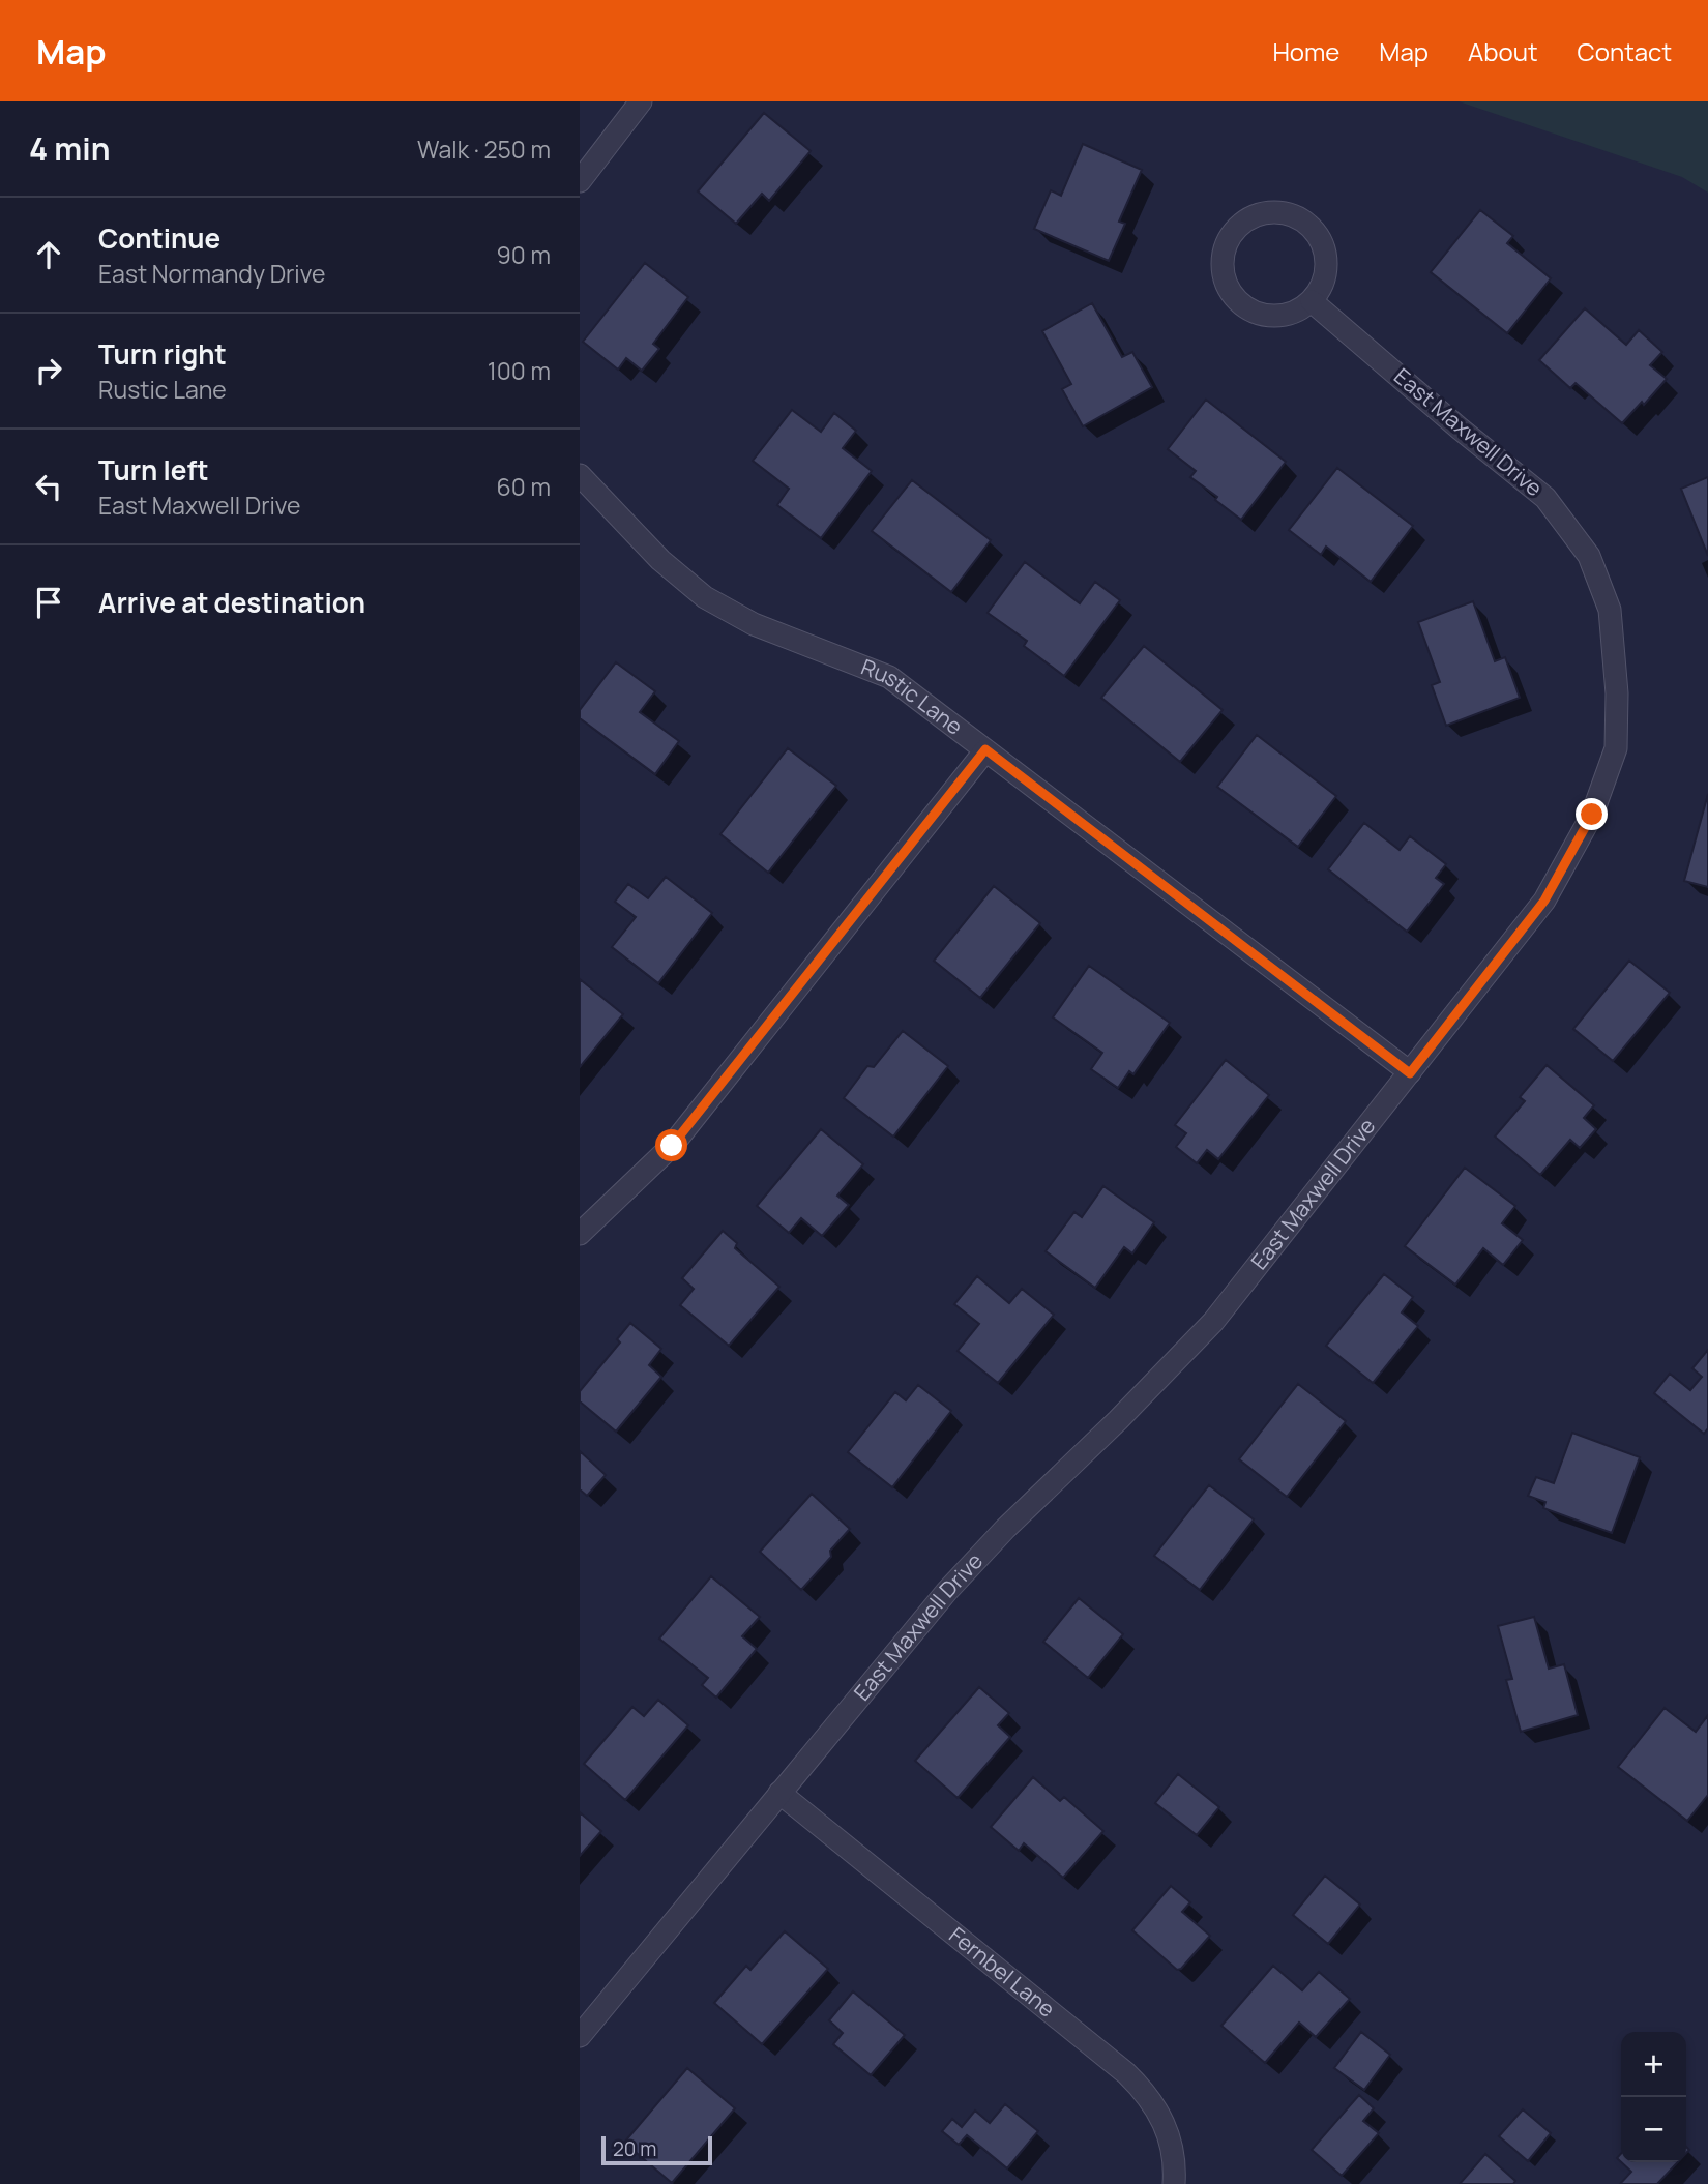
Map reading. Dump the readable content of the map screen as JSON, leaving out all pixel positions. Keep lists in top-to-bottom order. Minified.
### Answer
{"streets":{"street":["East Maxwell Drive","Rustic Lane","Fernbel Lane"]},"crossings":[["East Maxwell Drive","Rustic Lane"],["East Maxwell Drive","Fernbel Lane"]],"scale_bar":"20 m","page":{"header":"Map","nav":["Home","Map","About","Contact"],"heading":["4 min","Walk · 250 m"],"list":[["Continue","East Normandy Drive","90 m"],["Turn right","Rustic Lane","100 m"],["Turn left","East Maxwell Drive","60 m"],"Arrive at destination"],"map_buttons":["+","−"],"scale":"20 m"}}
